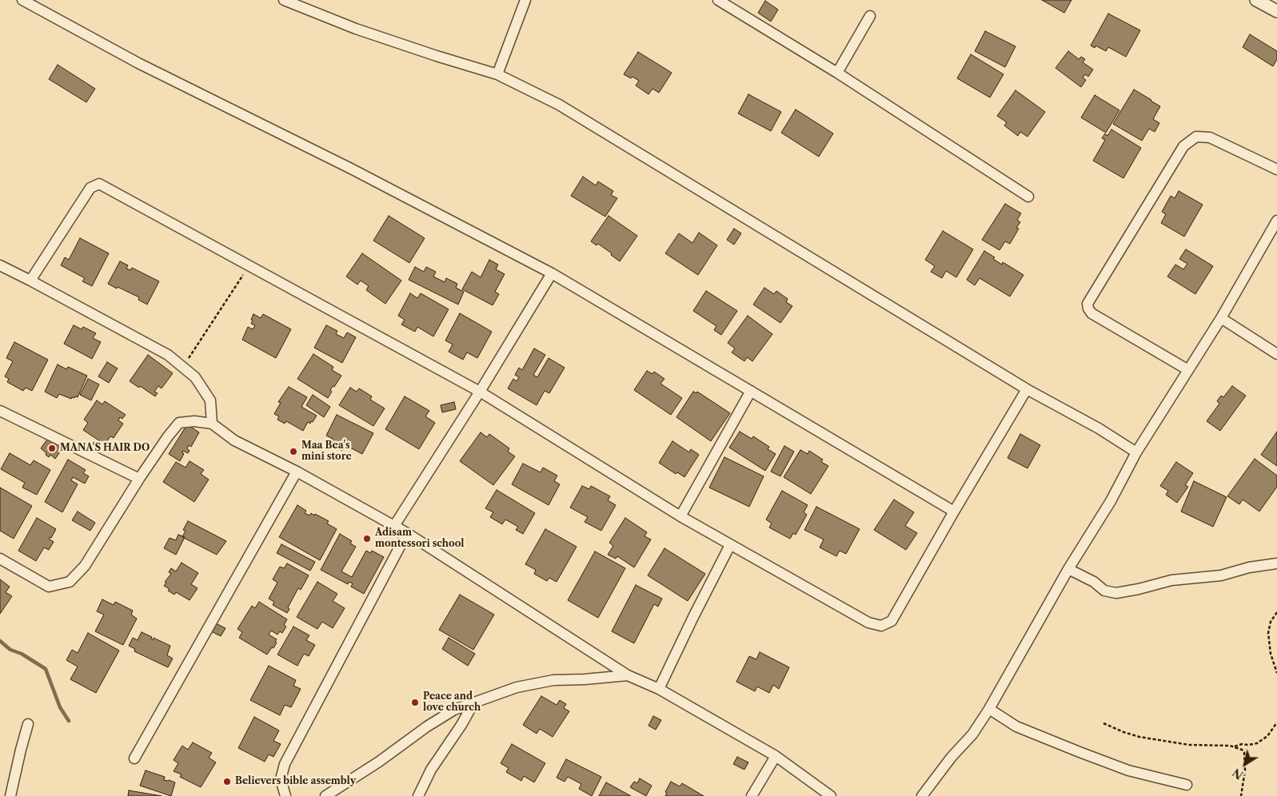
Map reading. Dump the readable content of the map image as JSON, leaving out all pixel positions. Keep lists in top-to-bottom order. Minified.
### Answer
{"places":["MANA'S HAIR DO","Maa Bea's mini store","Adisam montessori school","Peace and love church","Believers bible assembly"],"north":"bottom left"}
